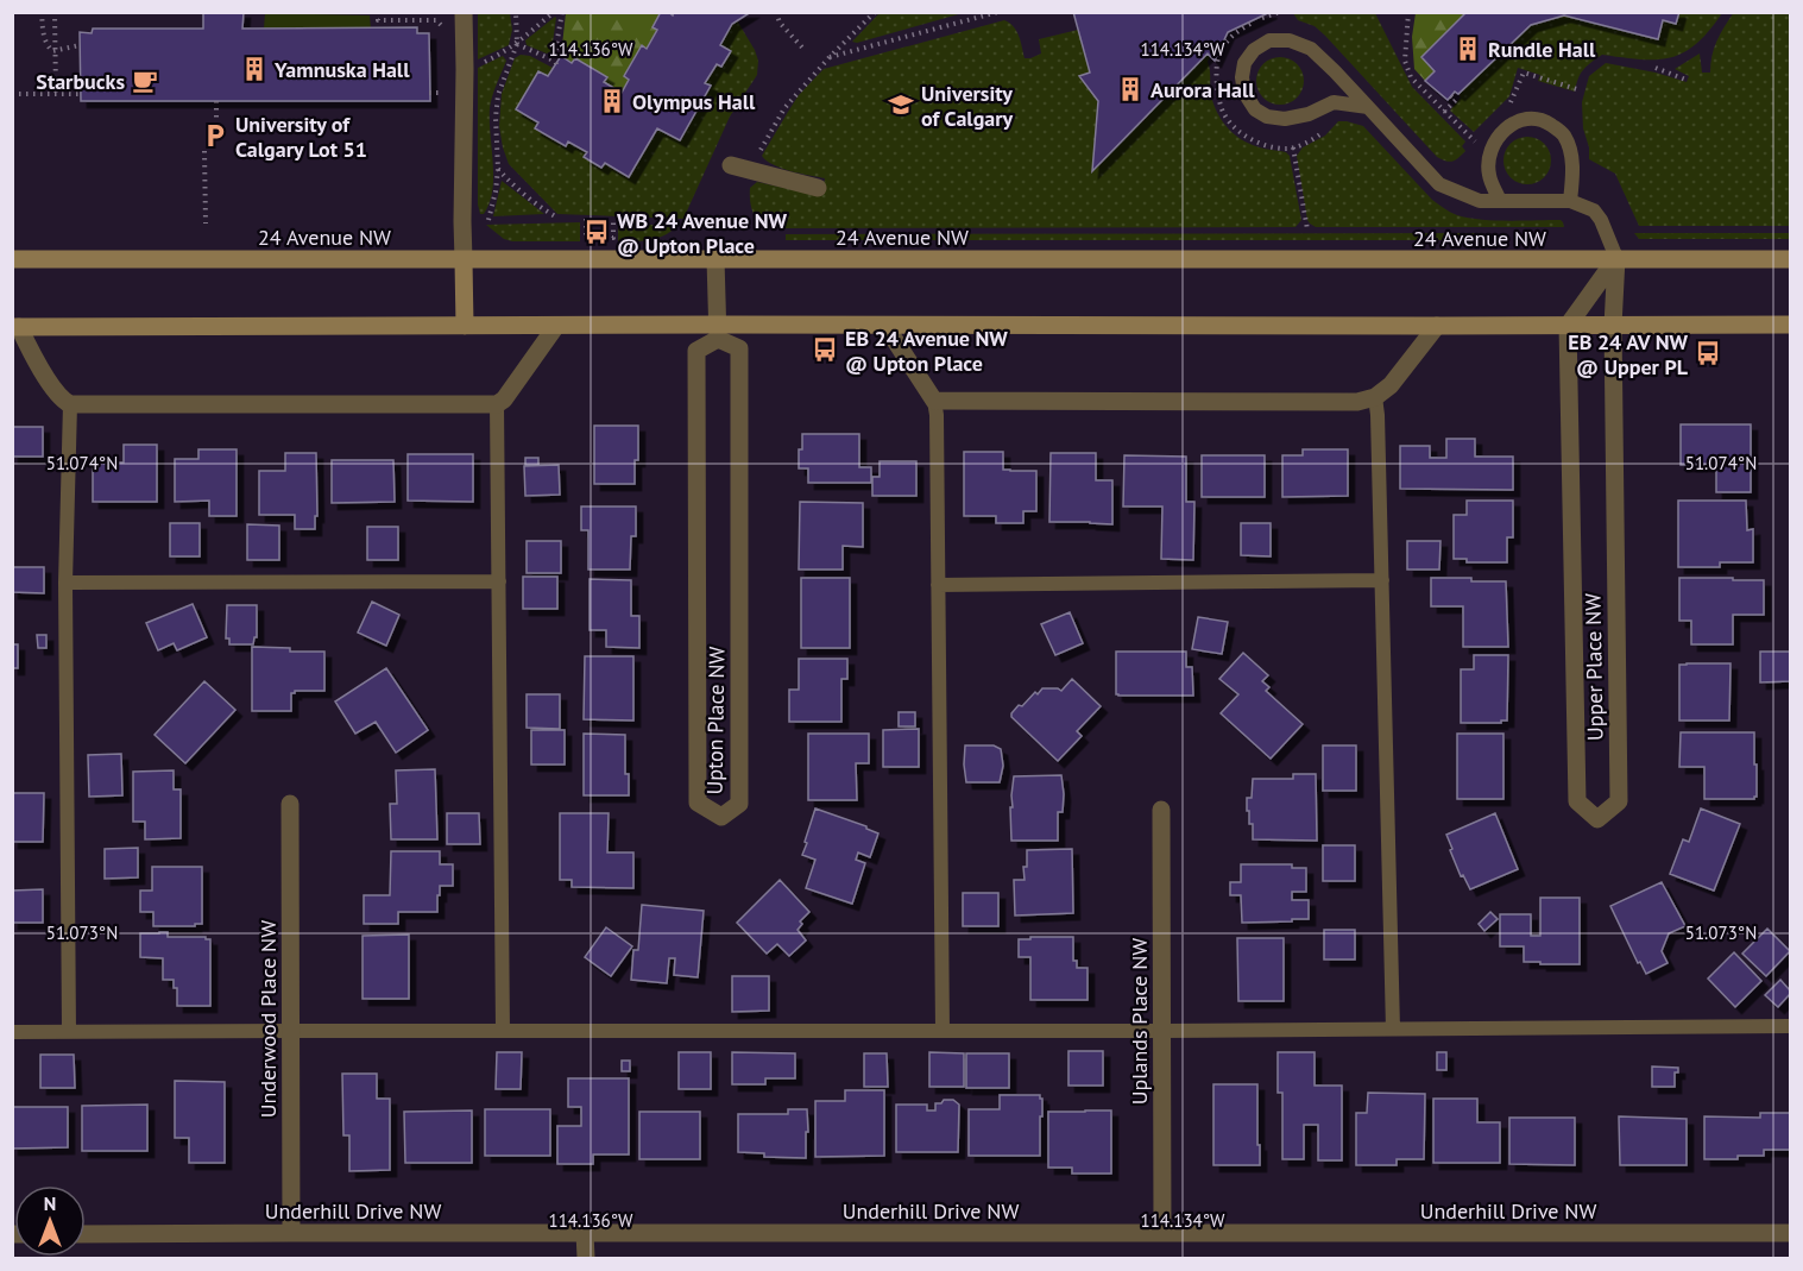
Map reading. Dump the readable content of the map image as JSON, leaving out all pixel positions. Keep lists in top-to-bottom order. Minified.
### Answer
{"streets":{"street":["24 Avenue NW","Upper Place NW","Upton Place NW","Underwood Place NW","Uplands Place NW","Underhill Drive NW"]},"crossings":[["24 Avenue NW","Upper Place NW"],["Underwood Place NW","Underhill Drive NW"],["Uplands Place NW","Underhill Drive NW"]],"places":{"building":["Rundle Hall","Yamnuska Hall","Aurora Hall","Olympus Hall"],"cafe":["Starbucks"],"school or university":["University of Calgary"],"parking":["University of Calgary Lot 51"],"bus stop":["WB 24 Avenue NW @ Upton Place","EB 24 Avenue NW @ Upton Place","EB 24 AV NW @ Upper PL"]},"north":"top","coordinates":["114.136°W","114.134°W","51.074°N","51.073°N"]}
